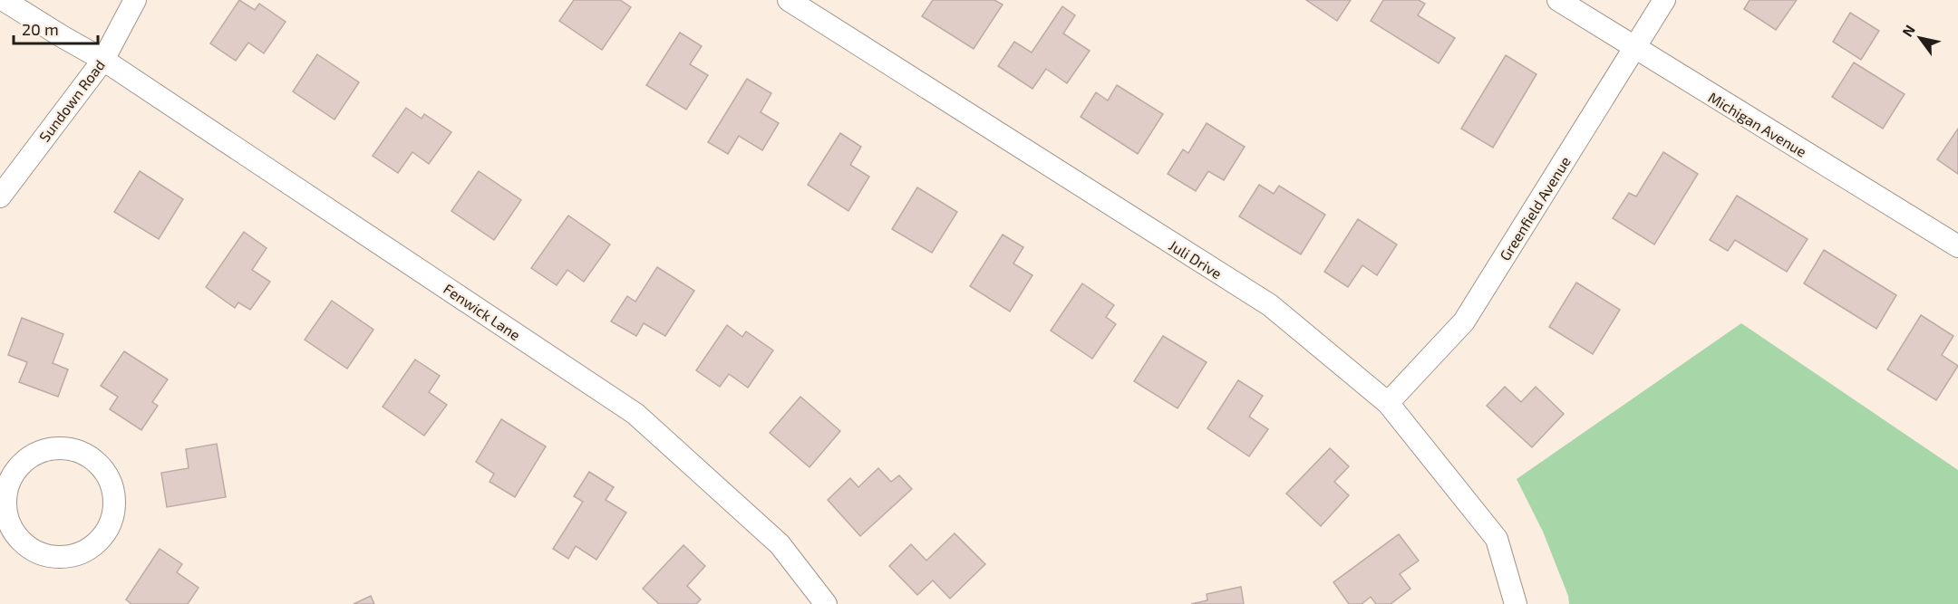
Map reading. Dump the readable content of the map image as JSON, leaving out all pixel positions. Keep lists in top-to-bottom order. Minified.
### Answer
{"streets":{"street":["Sundown Road","Michigan Avenue","Greenfield Avenue","Juli Drive","Fenwick Lane"]},"crossings":[["Sundown Road","Fenwick Lane"],["Michigan Avenue","Greenfield Avenue"],["Greenfield Avenue","Juli Drive"]],"scale_bar":"20 m","north":"top left"}
